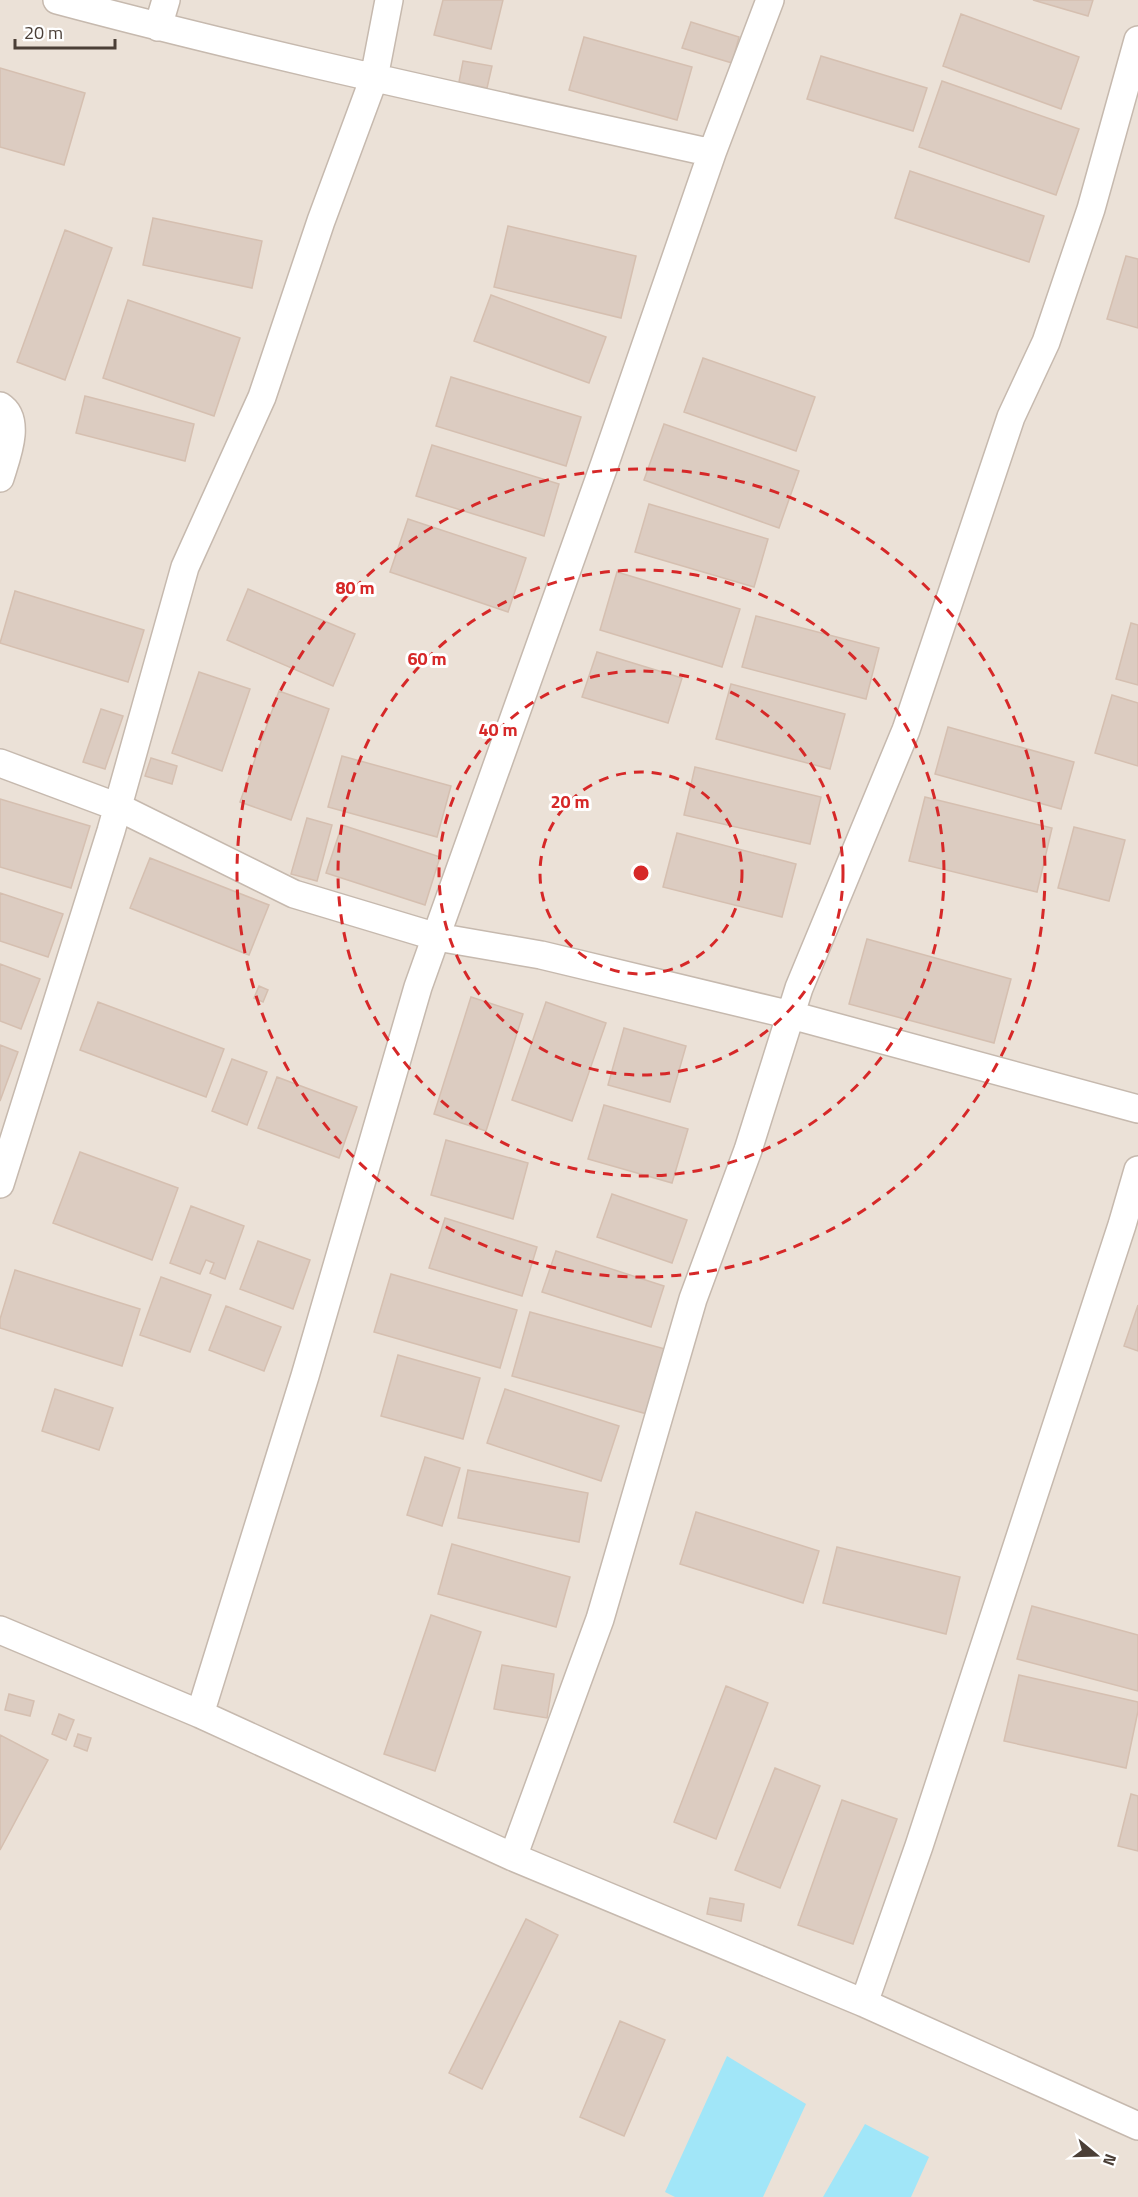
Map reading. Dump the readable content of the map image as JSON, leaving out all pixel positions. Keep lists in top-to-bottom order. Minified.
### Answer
{"scale_bar":"20 m","north":"right","rings":["80 m","60 m","40 m","20 m"]}
